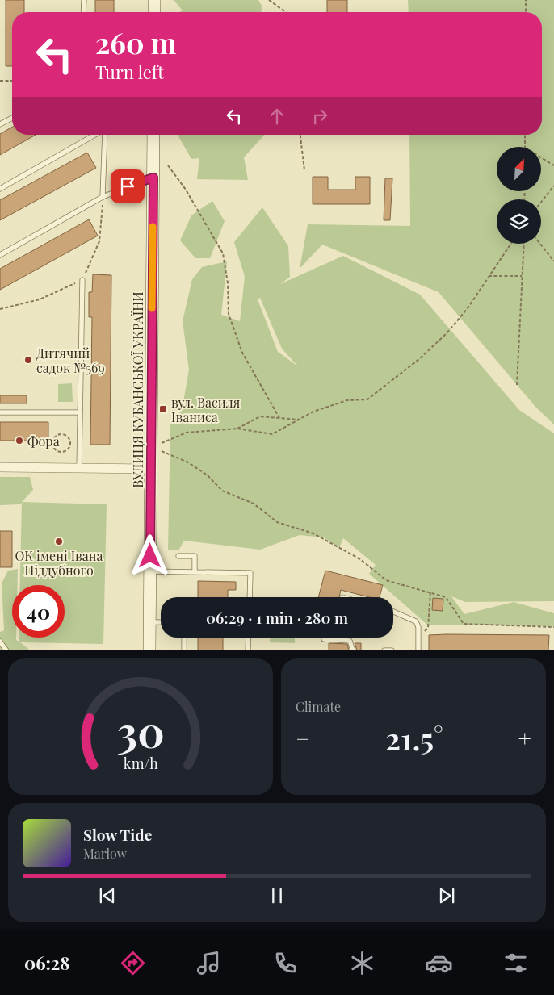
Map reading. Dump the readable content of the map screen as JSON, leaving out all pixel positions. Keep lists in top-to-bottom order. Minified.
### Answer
{"streets":{"street":["ВУЛИЦЯ КУБАНСЬКОЇ УКРАЇНИ"]},"places":{"other":["Дитячий садок №569","Фора","ОК імені Івана Піддубного"],"transit":["вул. Василя Іваниса"]},"north":"top right","page":{"turn":["260 m","Turn left"],"limit":"40","trip":"06:29 · 1 min · 280 m","tile":"Climate","heat":["−","21.5°","+"],"song":["Slow Tide","Marlow"],"tabs":"06:28","gauge":["30","km/h"]}}
